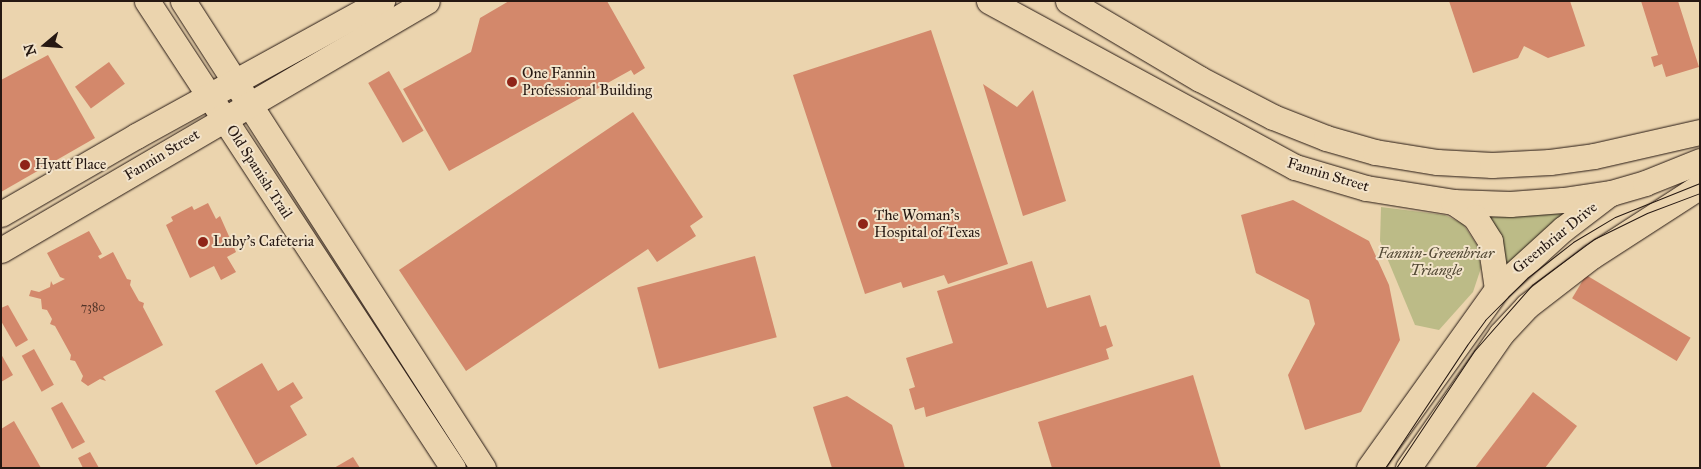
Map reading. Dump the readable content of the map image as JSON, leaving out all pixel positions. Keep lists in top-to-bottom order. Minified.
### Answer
{"streets":{"main road":["Fannin Street","Old Spanish Trail","Greenbriar Drive"]},"crossings":[["Fannin Street","Old Spanish Trail"],["Fannin Street","Greenbriar Drive"]],"parks":["Fannin-Greenbriar Triangle"],"places":["One Fannin Professional Building","Hyatt Place","The Woman's Hospital of Texas","Luby's Cafeteria"],"house_numbers":["7380"],"north":"left"}
